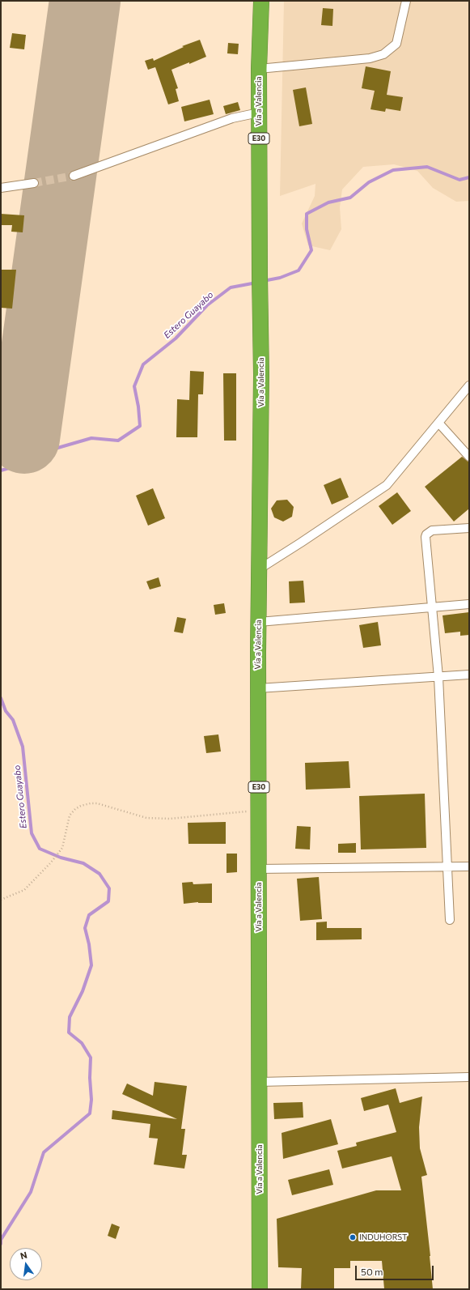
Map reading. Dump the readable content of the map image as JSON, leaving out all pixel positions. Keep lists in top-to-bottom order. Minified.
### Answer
{"streets":{"highway":["Vía a Valencia","E30"]},"water":["Estero Guayabo"],"places":["INDUHORST"],"scale_bar":"50 m","north":"top"}
